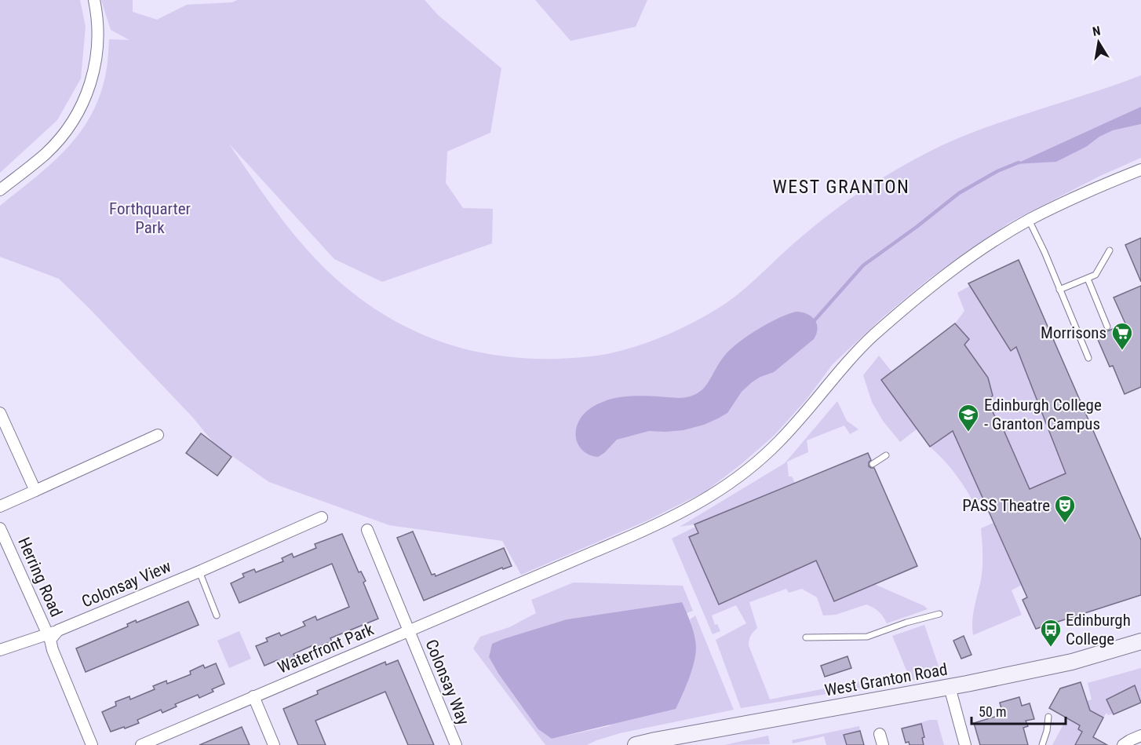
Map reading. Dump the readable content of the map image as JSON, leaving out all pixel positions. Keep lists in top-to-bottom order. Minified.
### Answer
{"streets":{"street":["Herring Road","Colonsay View","Waterfront Park","West Granton Road","Colonsay Way"]},"crossings":[["Herring Road","Colonsay View"],["Waterfront Park","Colonsay Way"]],"districts":["WEST GRANTON"],"parks":["Forthquarter Park"],"places":{"supermarket":["Morrisons"],"school or university":["Edinburgh College - Granton Campus"],"theatre":["PASS Theatre"],"bus stop":["Edinburgh College"]},"scale_bar":"50 m","north":"top"}
